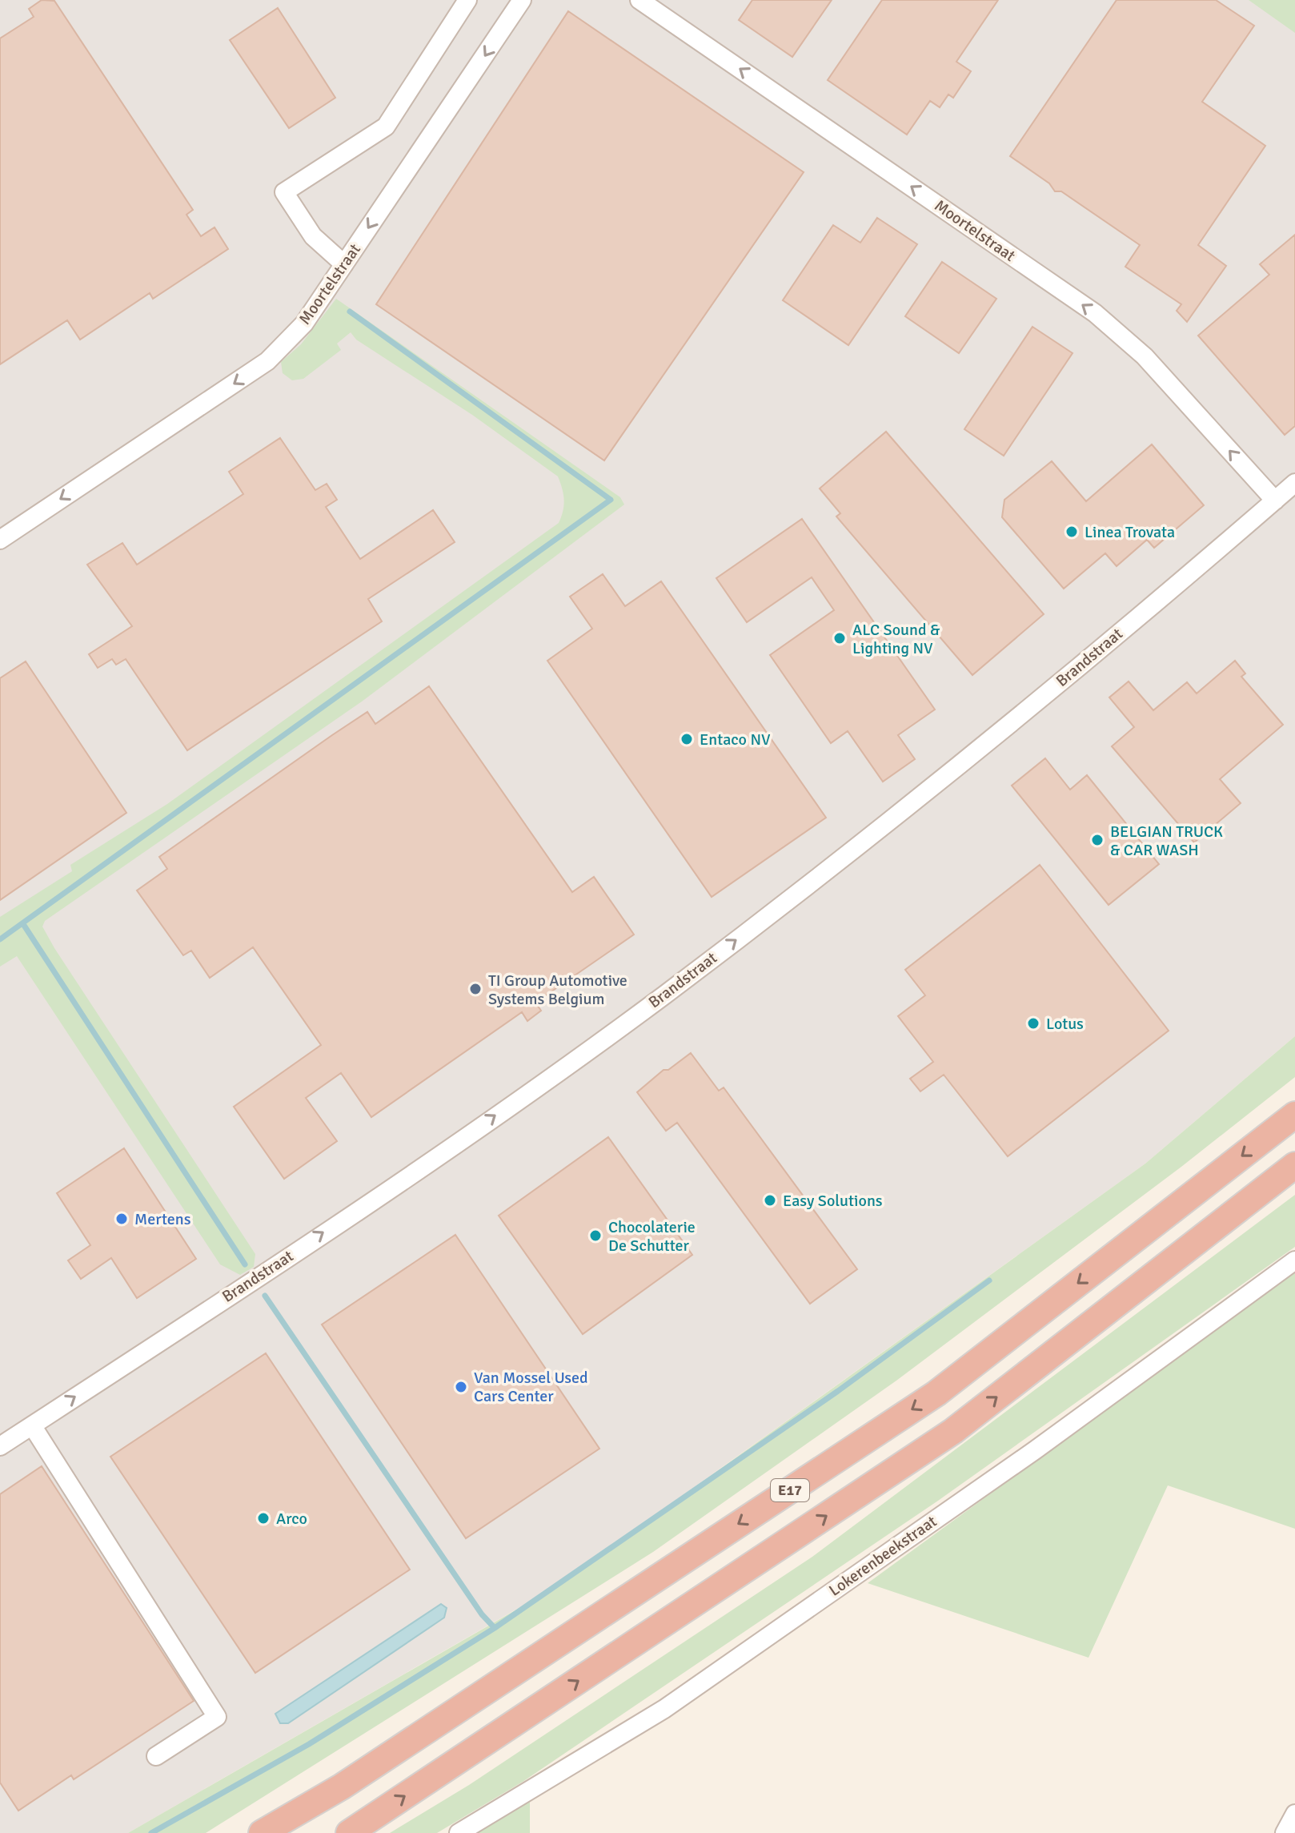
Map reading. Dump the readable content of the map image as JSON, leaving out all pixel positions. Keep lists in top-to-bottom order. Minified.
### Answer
{"streets":{"highway":["E17"],"street":["Moortelstraat","Brandstraat","Lokerenbeekstraat"]},"crossings":[["Moortelstraat","Brandstraat"]],"one_way":["Brandstraat"],"places":["Linea Trovata","ALC Sound & Lighting NV","Entaco NV","BELGIAN TRUCK & CAR WASH","TI Group Automotive Systems Belgium","Lotus","Easy Solutions","Mertens","Chocolaterie De Schutter","Van Mossel Used Cars Center","Arco"]}
